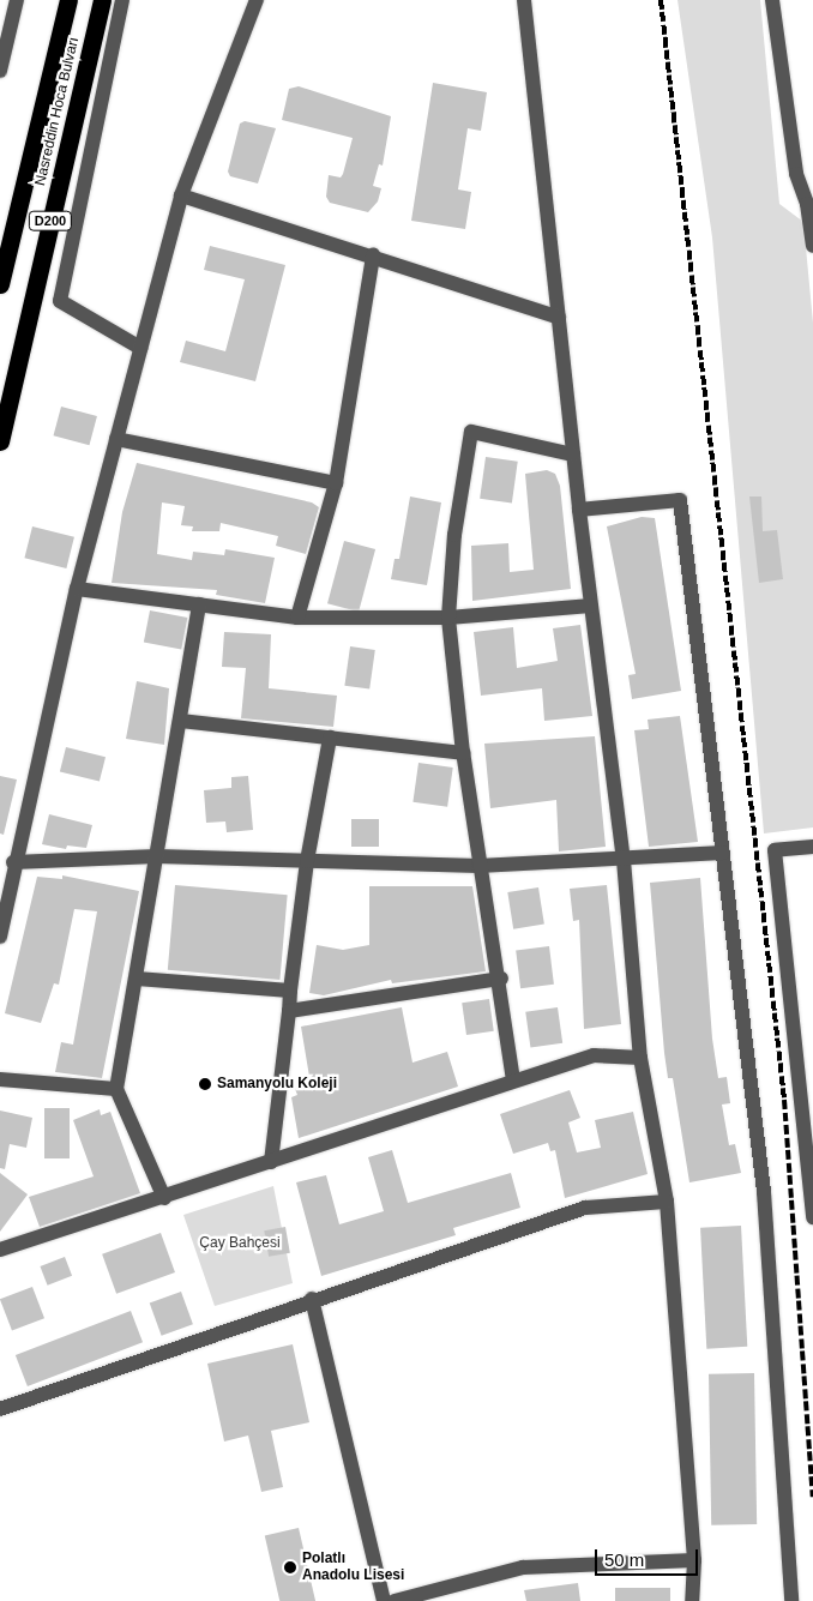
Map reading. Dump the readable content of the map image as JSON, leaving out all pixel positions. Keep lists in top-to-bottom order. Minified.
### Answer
{"streets":{"highway":["Nasreddin Hoca Bulvarı","D200"]},"parks":["Çay Bahçesi"],"places":["Samanyolu Koleji","Polatlı Anadolu Lisesi"],"scale_bar":"50 m"}
